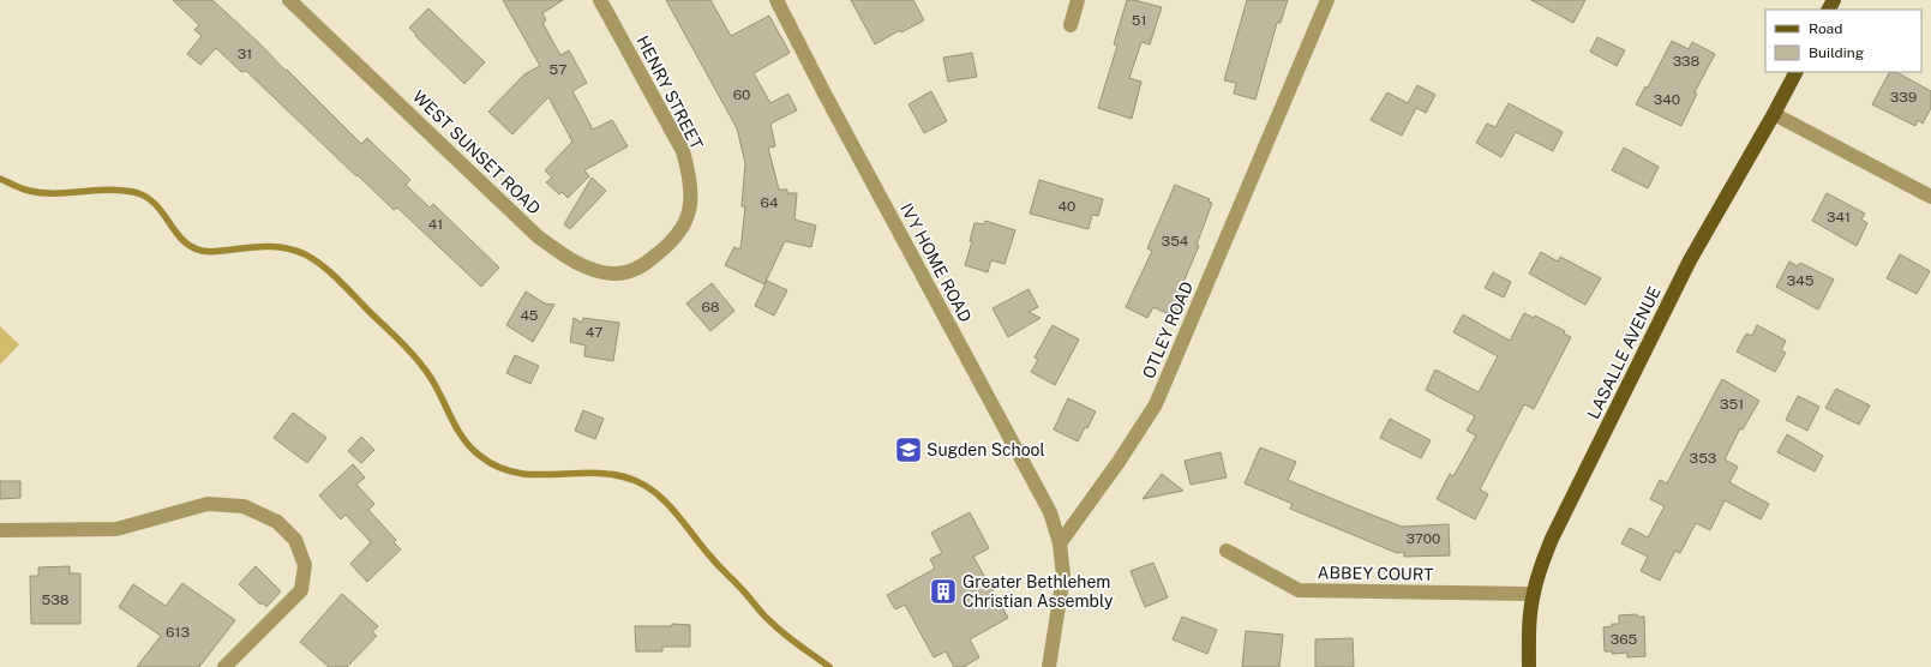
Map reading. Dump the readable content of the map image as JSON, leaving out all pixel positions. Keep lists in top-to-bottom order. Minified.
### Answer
{"streets":{"main road":["LASALLE AVENUE"],"street":["HENRY STREET","WEST SUNSET ROAD","IVY HOME ROAD","OTLEY ROAD","ABBEY COURT"]},"crossings":[["HENRY STREET","WEST SUNSET ROAD"],["IVY HOME ROAD","OTLEY ROAD"],["LASALLE AVENUE","ABBEY COURT"]],"places":{"school or university":["Sugden School"],"building":["Greater Bethlehem Christian Assembly"]},"house_numbers":["51","31","338","57","60","339","340","64","40","341","41","354","345","68","45","47","351","353","3700","538","613","365"],"legend":["Road","Building"]}
